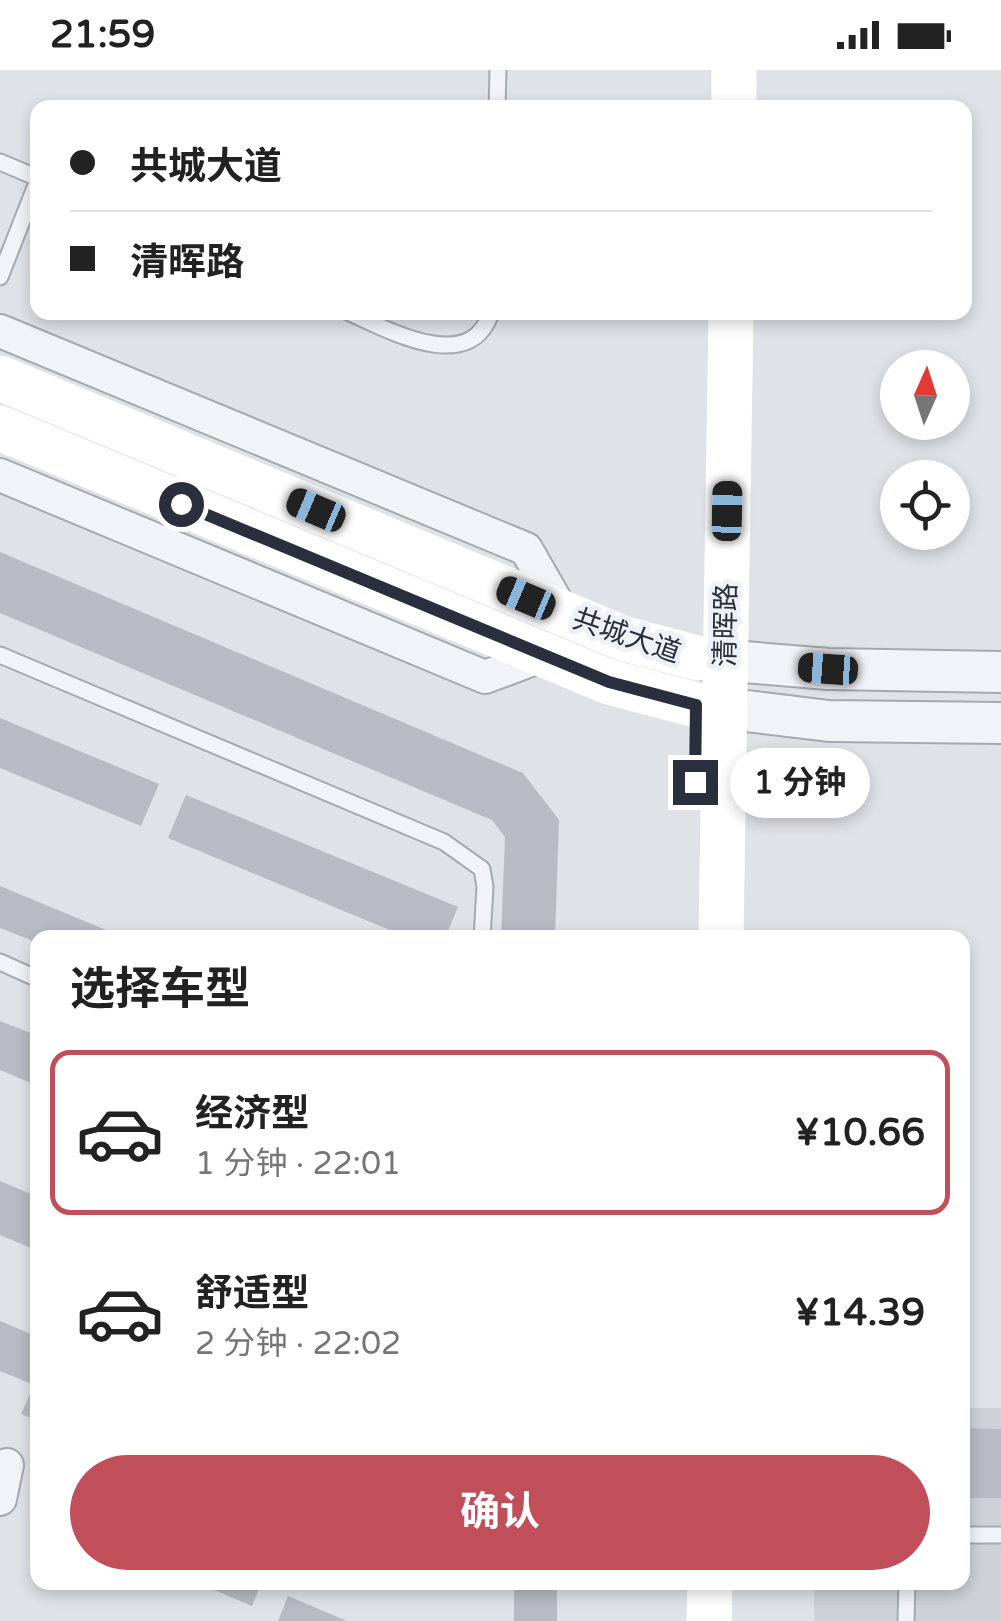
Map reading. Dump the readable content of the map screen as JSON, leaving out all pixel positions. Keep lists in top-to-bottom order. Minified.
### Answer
{"streets":{"main road":["清晖路","共城大道"]},"crossings":[["清晖路","共城大道"]],"north":"top","page":{"status":"21:59","banner":["共城大道","清晖路"],"bubble":"1 分钟","heading":"选择车型","list":[{"name":"经济型","note":"1 分钟 · 22:01","value":"¥10.66"},{"name":"舒适型","note":"2 分钟 · 22:02","value":"¥14.39"}],"buttons":"确认"}}
